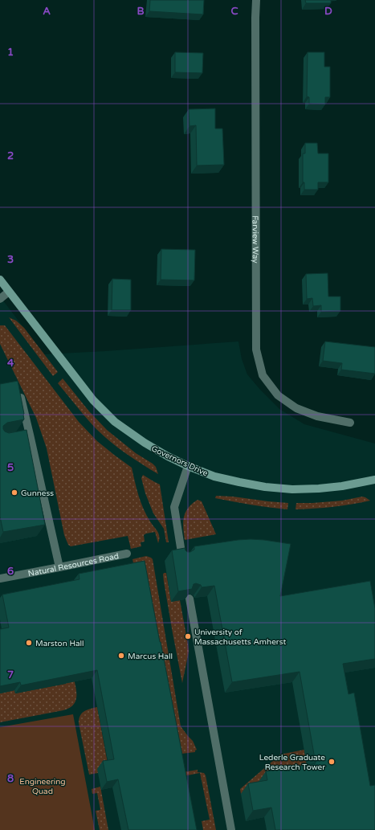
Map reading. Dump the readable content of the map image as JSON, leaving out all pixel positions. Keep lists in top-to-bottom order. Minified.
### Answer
{"streets":{"main road":["Governors Drive"],"street":["Farview Way","Natural Resources Road"]},"parks":["Engineering Quad"],"places":["Gunness","University of Massachusetts Amherst","Marston Hall","Marcus Hall","Lederle Graduate Research Tower"],"grid":{"columns":["A","B","C","D"],"rows":["1","2","3","4","5","6","7","8"]}}
